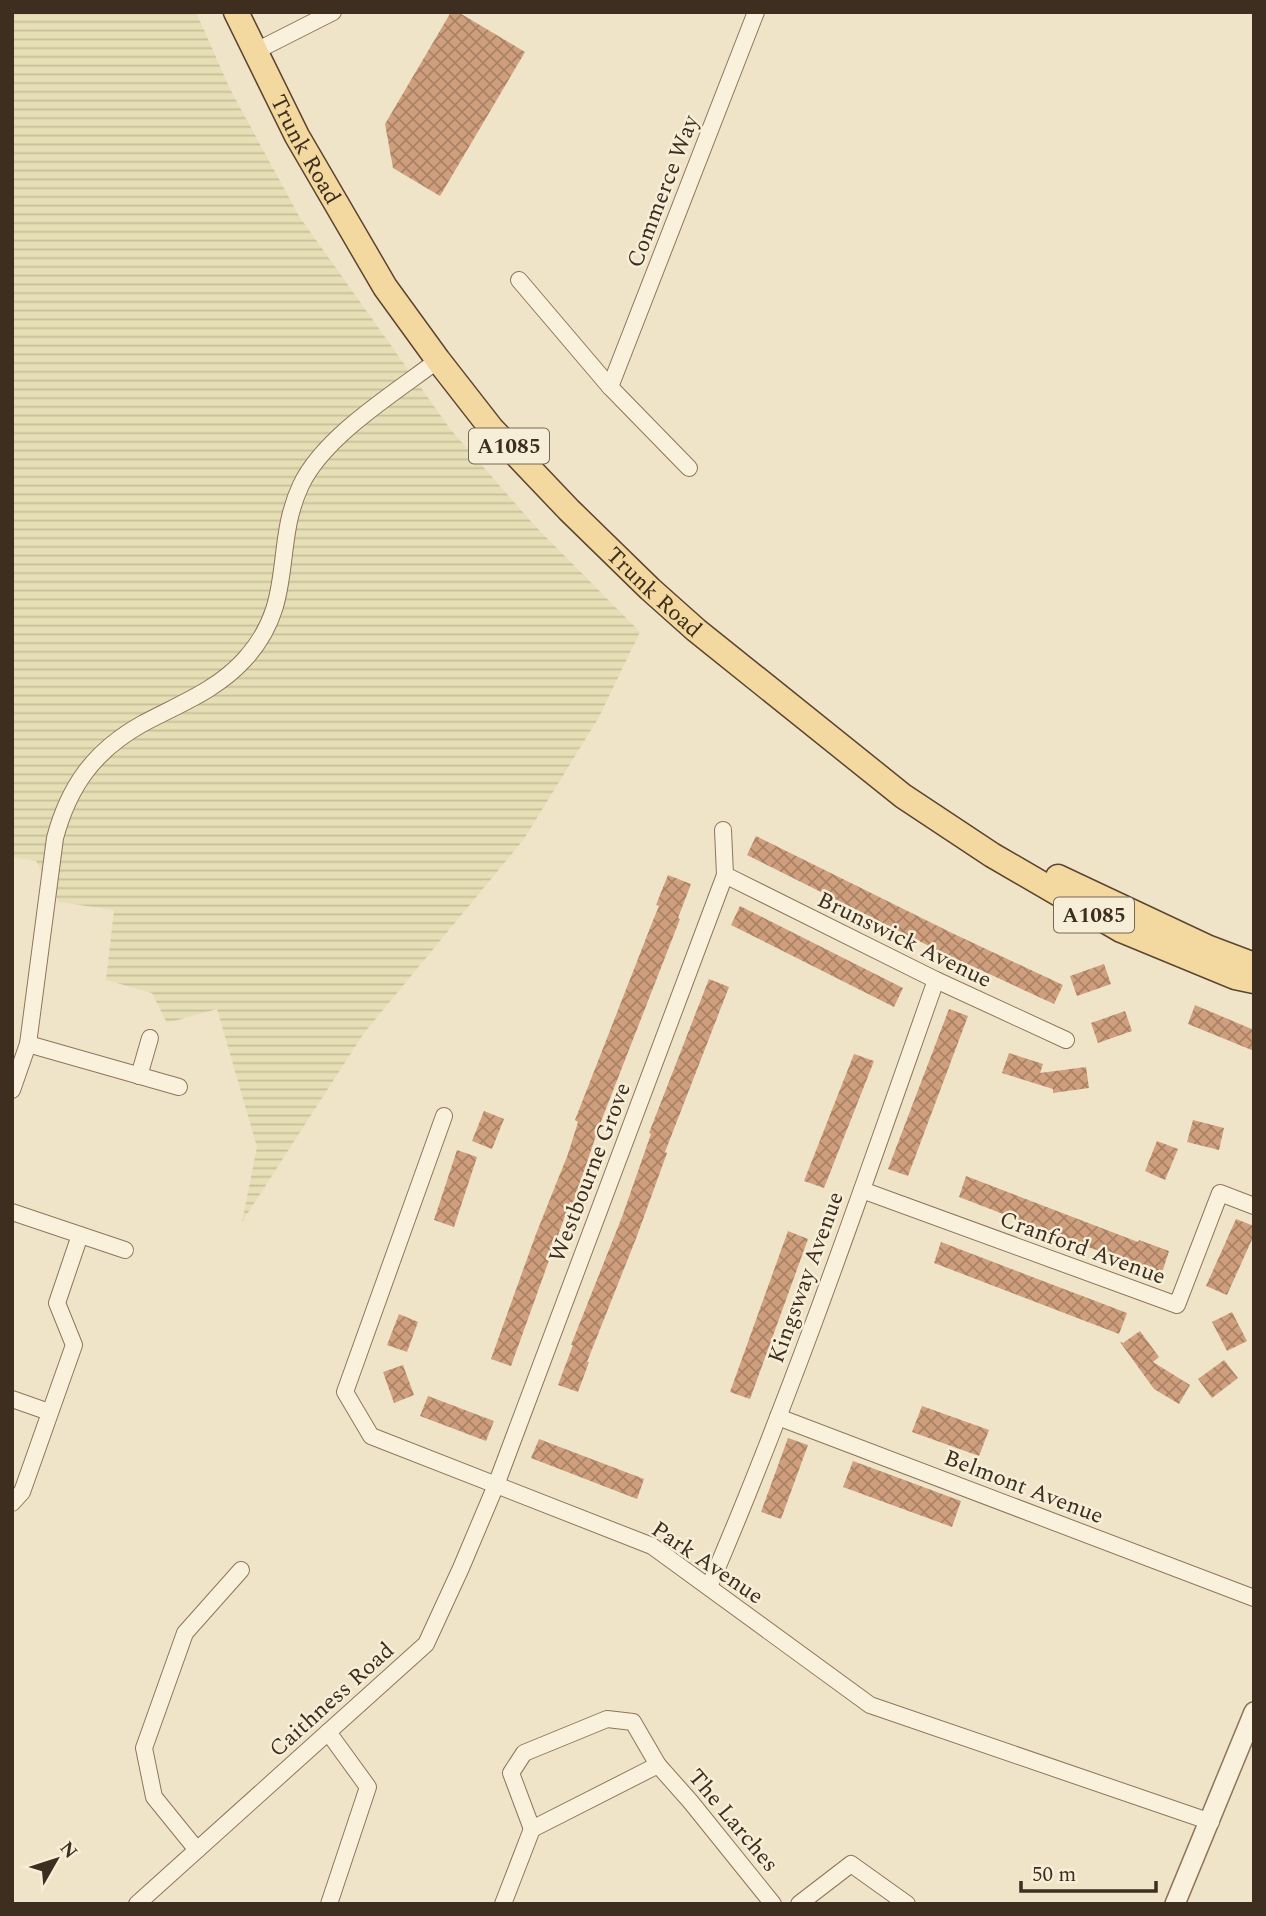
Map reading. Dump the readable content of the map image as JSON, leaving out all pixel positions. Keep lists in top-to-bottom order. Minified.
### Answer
{"streets":{"main road":["Trunk Road","A1085"],"street":["Commerce Way","Brunswick Avenue","Westbourne Grove","Cranford Avenue","Kingsway Avenue","Belmont Avenue","Park Avenue","Caithness Road","The Larches"]},"crossings":[["Trunk Road","A1085"],["Brunswick Avenue","Westbourne Grove"],["Brunswick Avenue","Kingsway Avenue"],["Westbourne Grove","Park Avenue"],["Westbourne Grove","Caithness Road"],["Cranford Avenue","Kingsway Avenue"],["Kingsway Avenue","Belmont Avenue"],["Kingsway Avenue","Park Avenue"],["Park Avenue","Caithness Road"]],"scale_bar":"50 m","north":"top right"}
